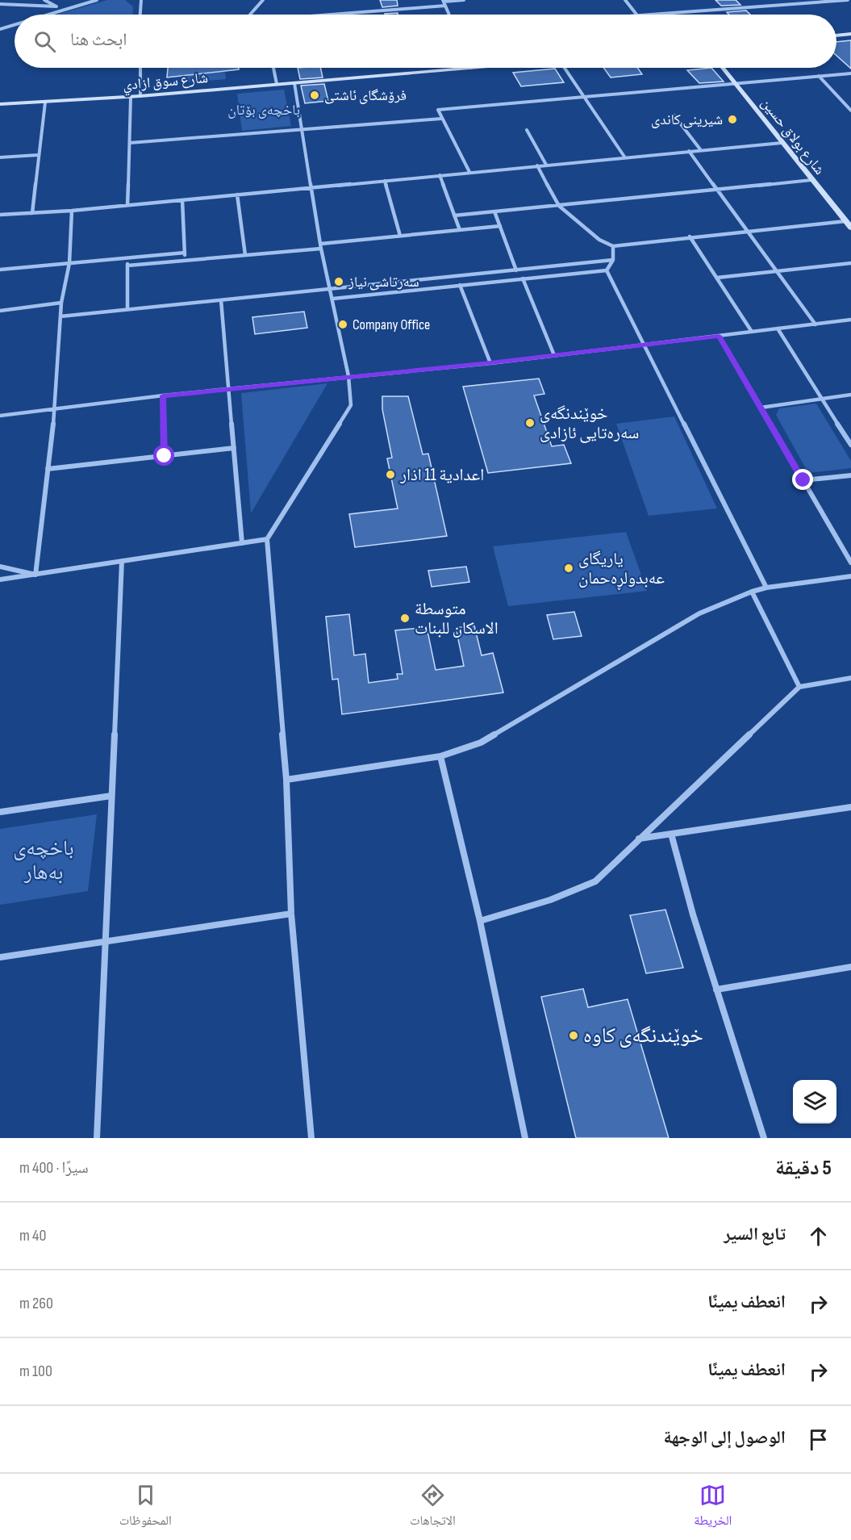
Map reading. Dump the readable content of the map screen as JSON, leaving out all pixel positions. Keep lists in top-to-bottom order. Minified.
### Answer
{"streets":{"street":["شارع سوق ازادي","شارع بولاق حسين"]},"parks":["باخچەی بۆتان","باخچەی بەهار"],"places":["فرۆشگای ئاشتی","شیرینی کاندی","سەرتاشی نیاز","Company Office","خوێندنگەی سەرەتایی ئازادی","اعدادية 11 اذار","یاریگای عەبدولڕەحمان","متوسطة الاسكان للبنات","خوێندنگەی کاوە"],"page":{"search":"ابحث هنا","heading":["5 دقيقة","سيرًا · 400 m"],"list":[["تابع السير","40 m"],["انعطف يمينًا","260 m"],["انعطف يمينًا","100 m"],"الوصول إلى الوجهة"],"nav":["الخريطة","الاتجاهات","المحفوظات"]}}
